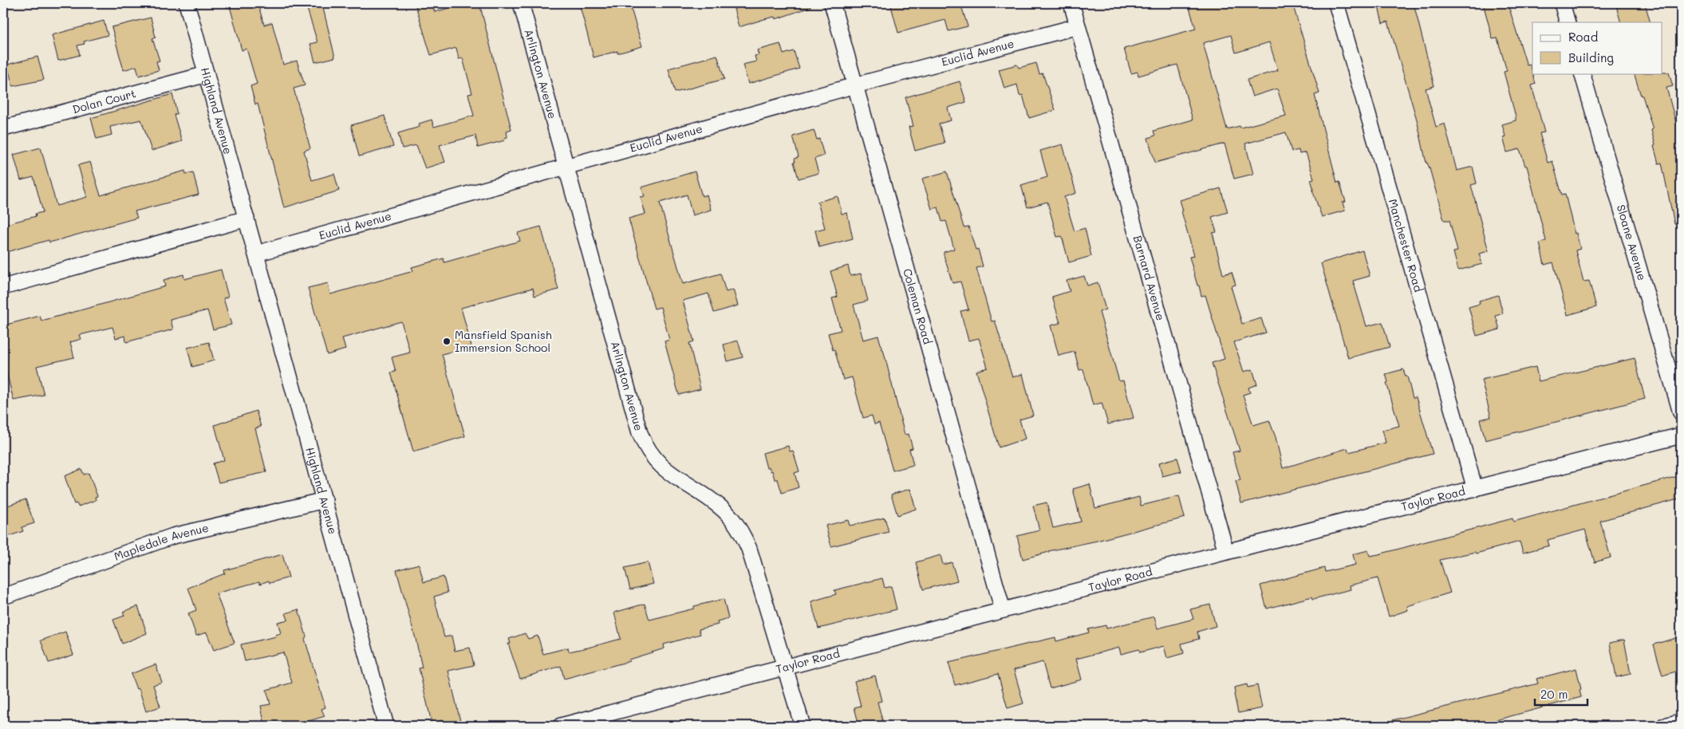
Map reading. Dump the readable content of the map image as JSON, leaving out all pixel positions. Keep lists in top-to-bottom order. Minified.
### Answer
{"streets":{"street":["Euclid Avenue","Arlington Avenue","Dolan Court","Highland Avenue","Sloane Avenue","Manchester Road","Barnard Avenue","Coleman Road","Taylor Road","Mapledale Avenue"]},"crossings":[["Euclid Avenue","Arlington Avenue"],["Euclid Avenue","Highland Avenue"],["Euclid Avenue","Barnard Avenue"],["Euclid Avenue","Coleman Road"],["Arlington Avenue","Taylor Road"],["Dolan Court","Highland Avenue"],["Highland Avenue","Mapledale Avenue"],["Manchester Road","Taylor Road"],["Barnard Avenue","Taylor Road"],["Coleman Road","Taylor Road"]],"places":["Mansfield Spanish Immersion School"],"legend":["Road","Building"],"scale_bar":"20 m"}
